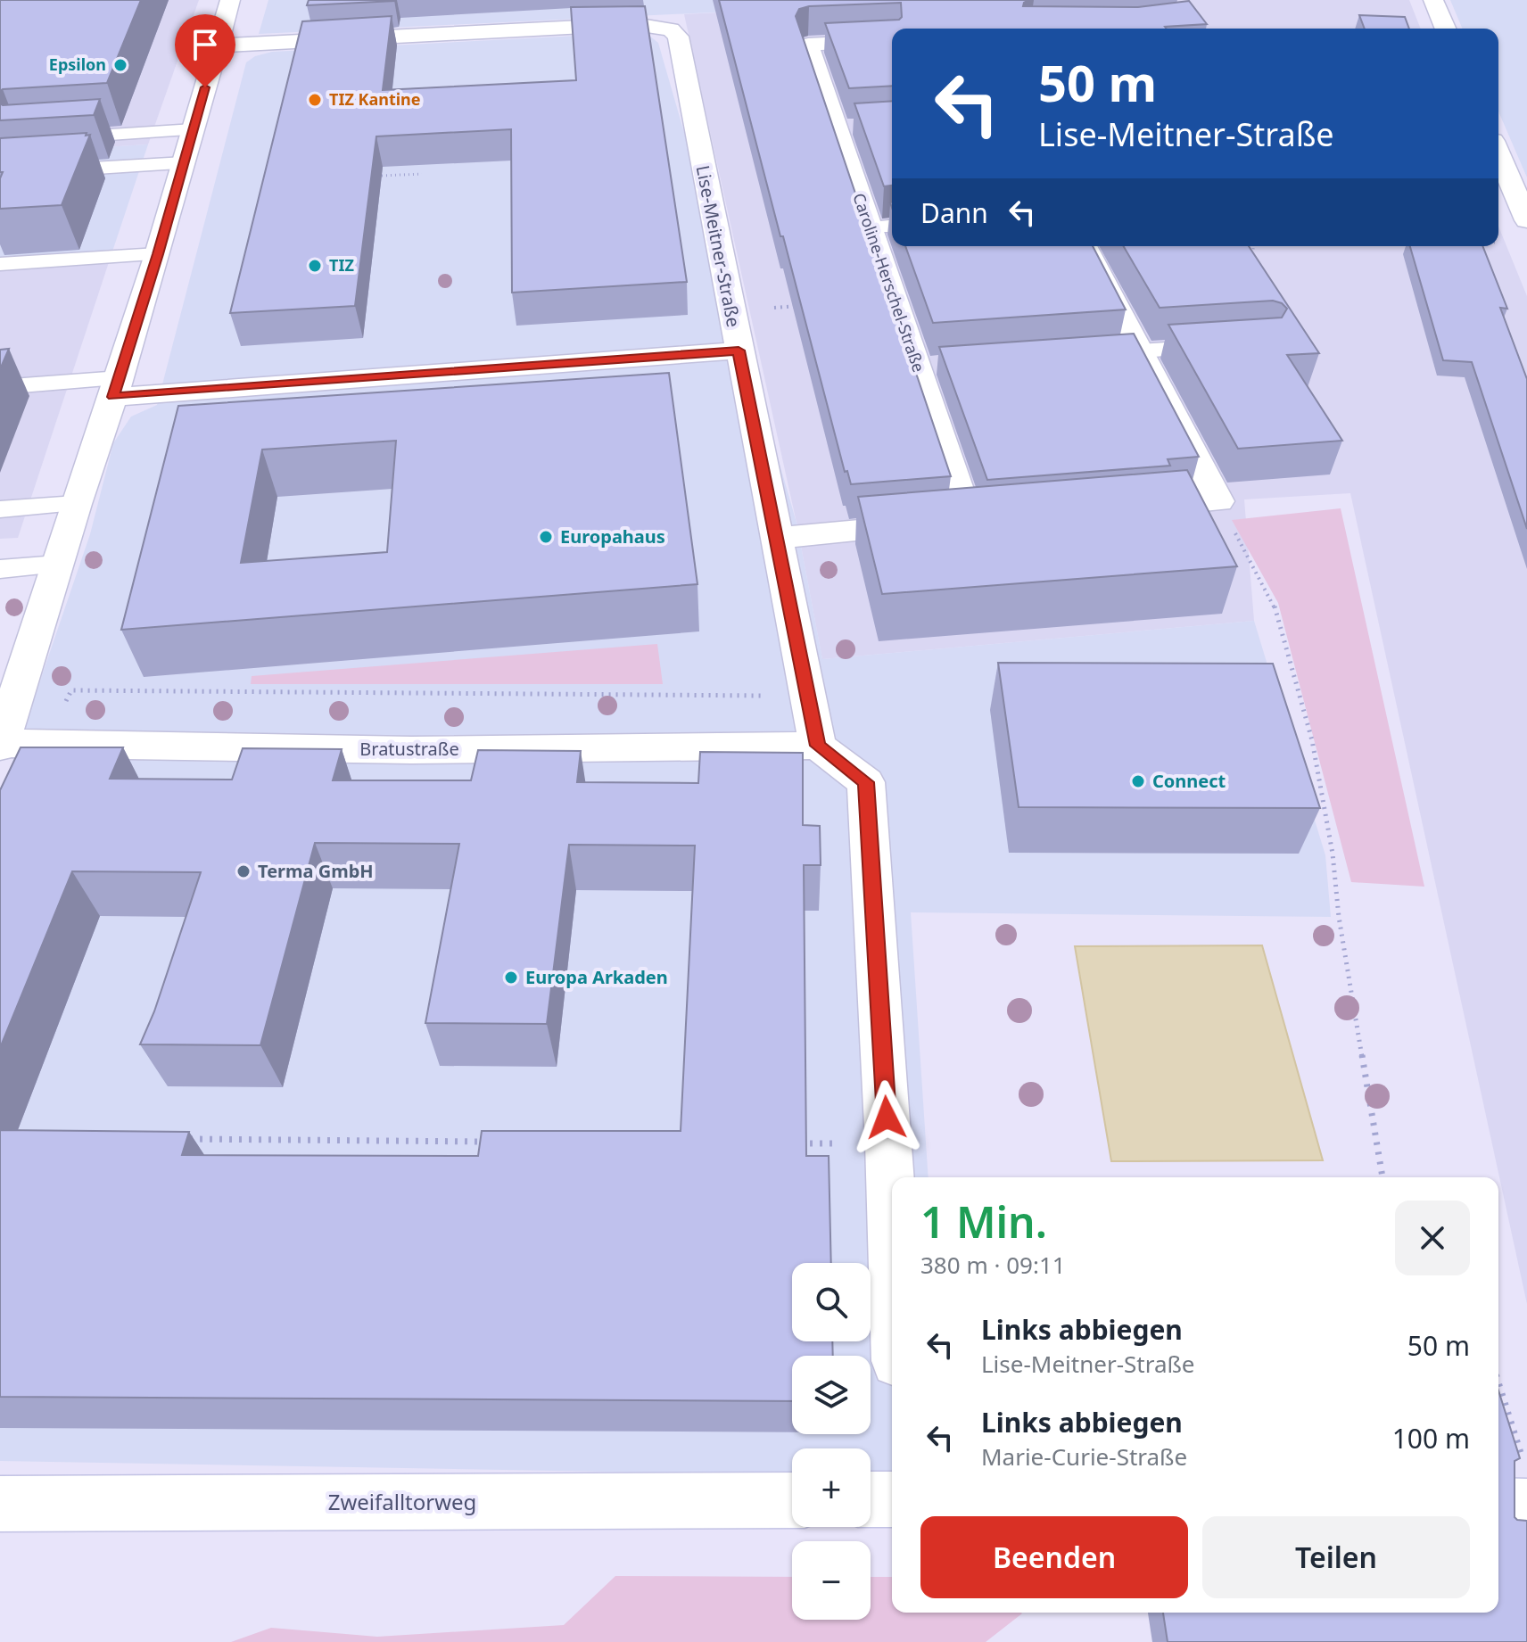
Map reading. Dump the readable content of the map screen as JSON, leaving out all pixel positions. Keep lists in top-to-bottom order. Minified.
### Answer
{"streets":{"street":["Lise-Meitner-Straße","Caroline-Herschel-Straße","Bratustraße","Zweifalltorweg"]},"crossings":[["Lise-Meitner-Straße","Caroline-Herschel-Straße"],["Lise-Meitner-Straße","Bratustraße"]],"places":["Epsilon","TIZ Kantine","TIZ","Europahaus","Connect","Terma GmbH","Europa Arkaden"],"page":{"turn":["50 m","Lise-Meitner-Straße"],"then":"Dann","heading":["1 Min.","380 m · 09:11"],"map_buttons":["+","−"],"list":[{"name":"Links abbiegen","note":"Lise-Meitner-Straße","value":"50 m"},{"name":"Links abbiegen","note":"Marie-Curie-Straße","value":"100 m"}],"buttons":["Beenden","Teilen"]}}
